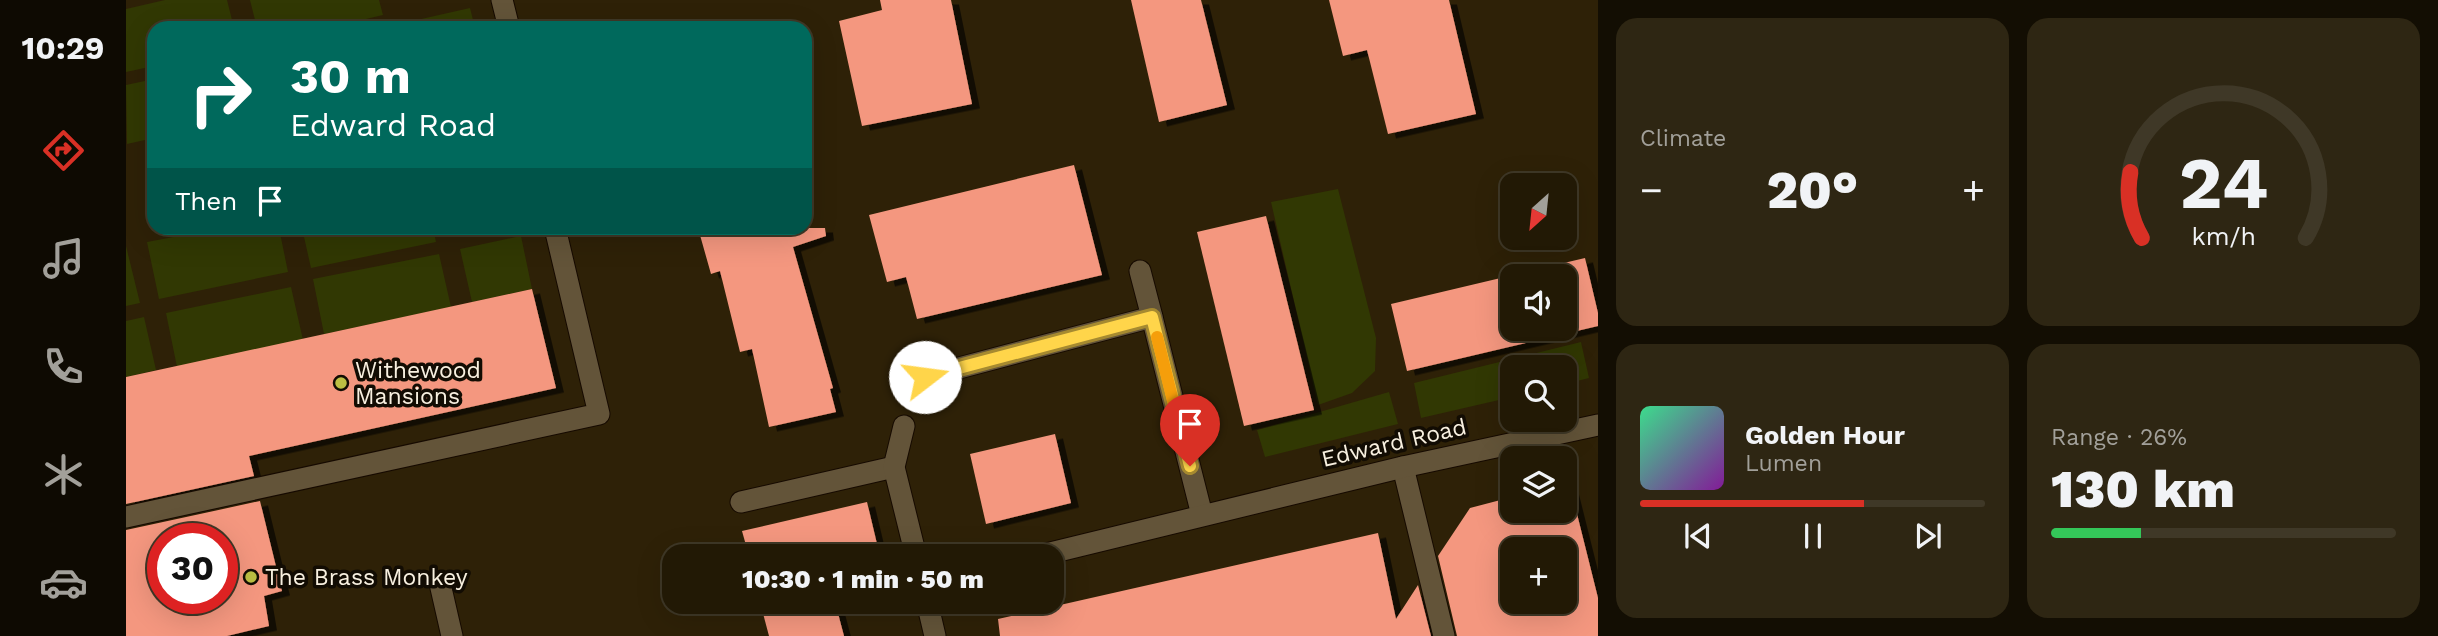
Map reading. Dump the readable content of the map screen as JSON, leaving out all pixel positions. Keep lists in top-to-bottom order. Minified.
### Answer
{"streets":{"street":["Edward Road"]},"places":["Withewood Mansions","The Brass Monkey"],"north":"bottom left","page":{"tabs":"10:29","tile":["Climate",["Range · 26%","130 km"]],"turn":["30 m","Edward Road"],"heat":["−","20°","+"],"then":"Then","map_buttons":"+","song":["Golden Hour","Lumen"],"limit":"30","trip":"10:30 · 1 min · 50 m","gauge":["24","km/h"]}}
